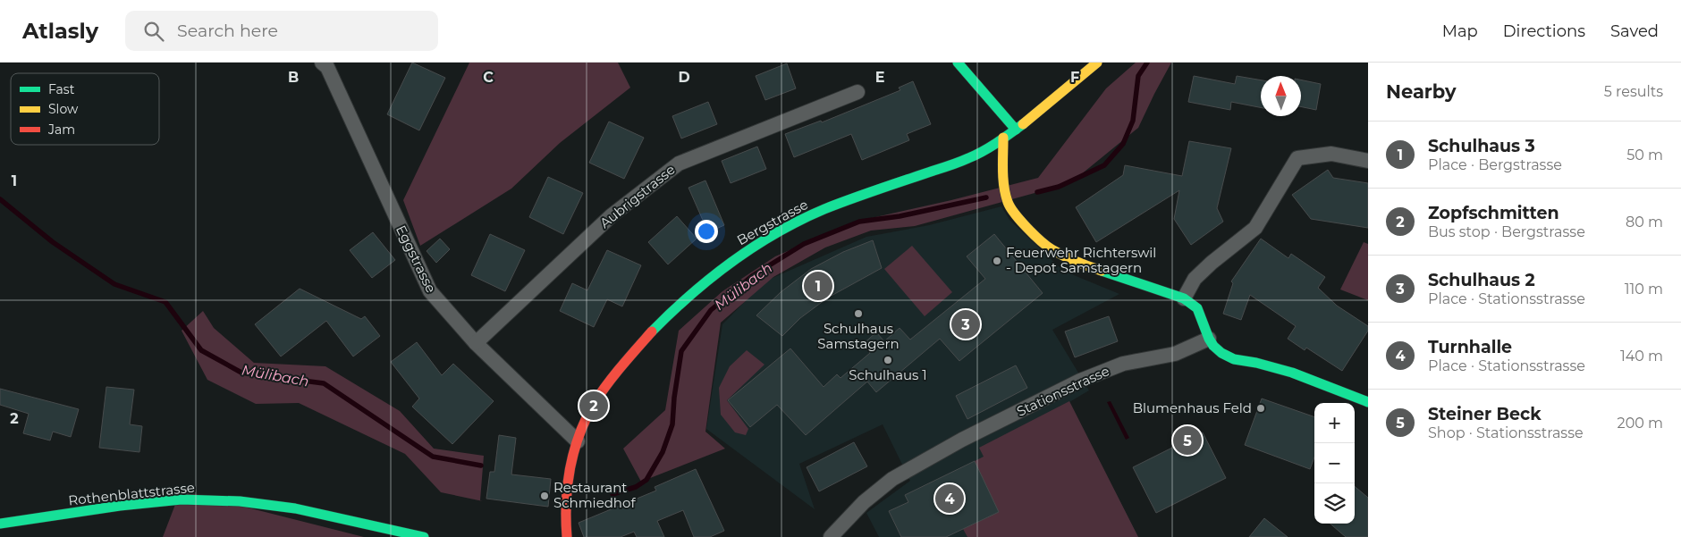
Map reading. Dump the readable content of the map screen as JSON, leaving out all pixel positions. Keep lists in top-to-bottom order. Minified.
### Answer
{"streets":{"street":["Aubrigstrasse","Bergstrasse","Eggstrasse","Stationsstrasse","Rothenblattstrasse"]},"crossings":[["Aubrigstrasse","Eggstrasse"],["Bergstrasse","Eggstrasse"]],"water":["Mülibach"],"places":["Feuerwehr Richterswil - Depot Samstagern","Schulhaus Samstagern","Schulhaus 1","Blumenhaus Feld","Restaurant Schmiedhof"],"legend":["Fast","Slow","Jam"],"north":"top","page":{"header":"Atlasly","search":"Search here","nav":["Map","Directions","Saved"],"heading":["Nearby","5 results"],"list":[{"mark":"1","name":"Schulhaus 3","note":"Place · Bergstrasse","value":"50 m"},{"mark":"2","name":"Zopfschmitten","note":"Bus stop · Bergstrasse","value":"80 m"},{"mark":"3","name":"Schulhaus 2","note":"Place · Stationsstrasse","value":"110 m"},{"mark":"4","name":"Turnhalle","note":"Place · Stationsstrasse","value":"140 m"},{"mark":"5","name":"Steiner Beck","note":"Shop · Stationsstrasse","value":"200 m"}],"pins":["1","3","2","5","4"],"map_buttons":["+","−"]},"grid":{"columns":["B","C","D","E","F"],"rows":["1","2"]}}
